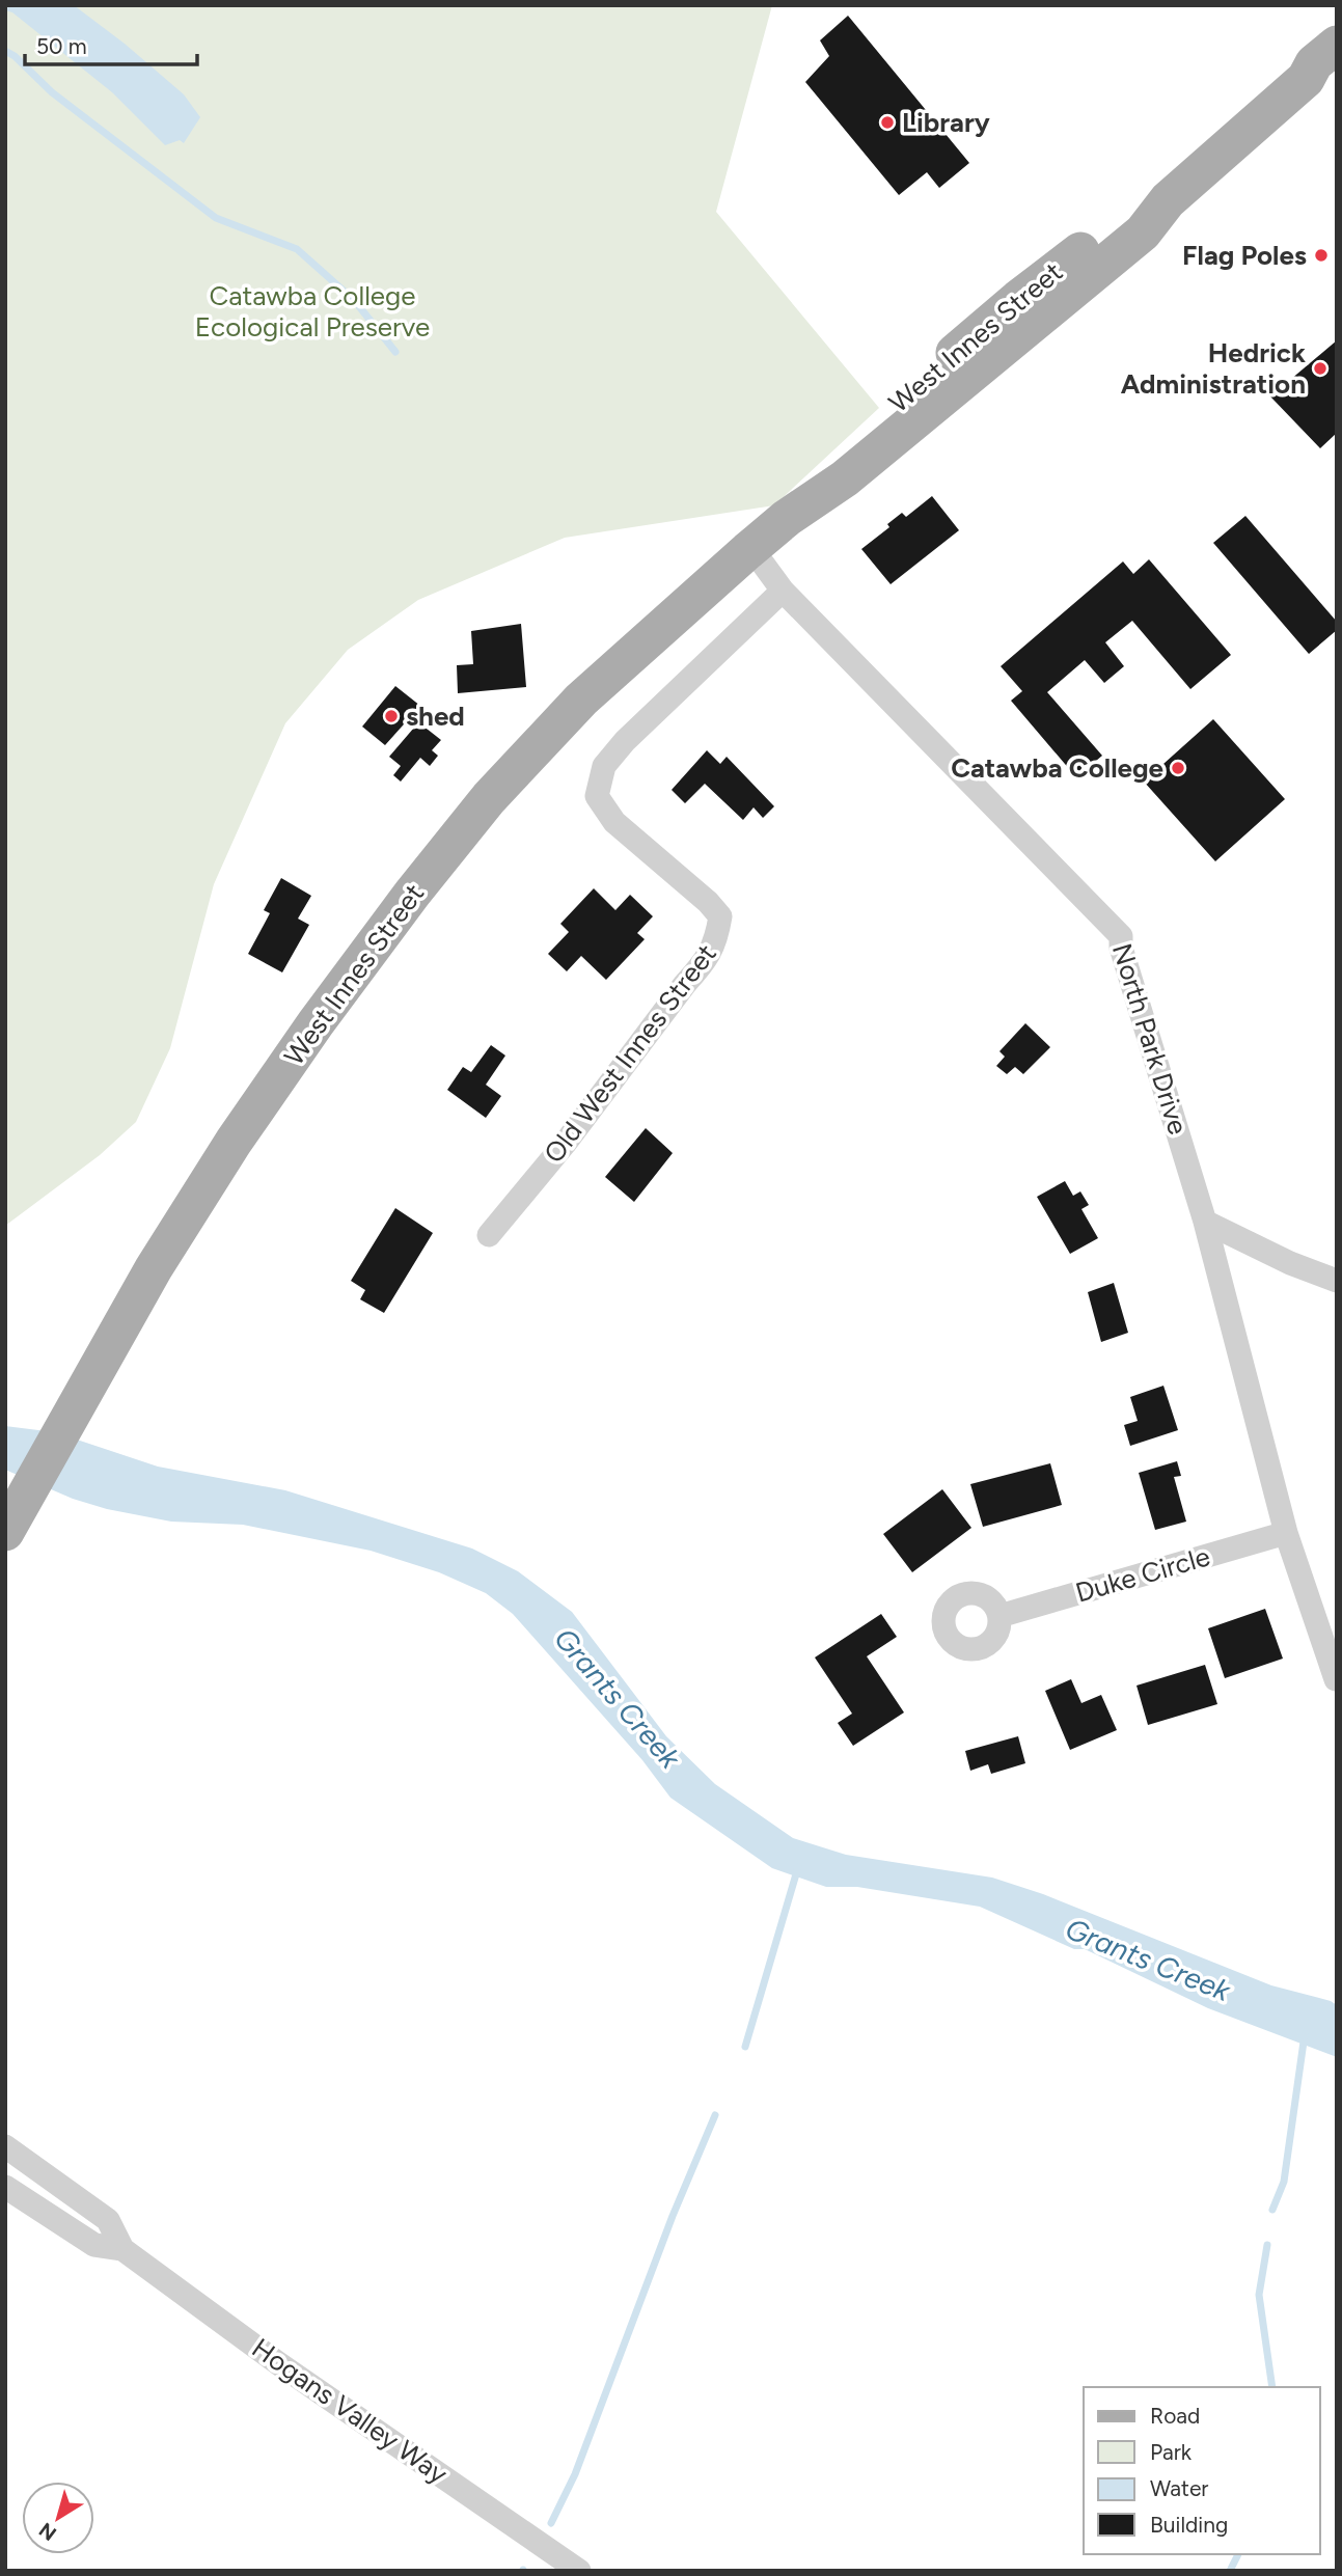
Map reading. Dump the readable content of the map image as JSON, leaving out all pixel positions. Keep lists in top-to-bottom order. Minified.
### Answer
{"streets":{"main road":["West Innes Street"],"street":["North Park Drive","Old West Innes Street","Duke Circle","Hogans Valley Way"]},"crossings":[["West Innes Street","North Park Drive"],["North Park Drive","Old West Innes Street"],["North Park Drive","Duke Circle"]],"water":["Grants Creek"],"parks":["Catawba College Ecological Preserve"],"places":["Library","Flag Poles","Hedrick Administration","shed","Catawba College"],"legend":["Road","Park","Water","Building"],"scale_bar":"50 m","north":"bottom left"}
